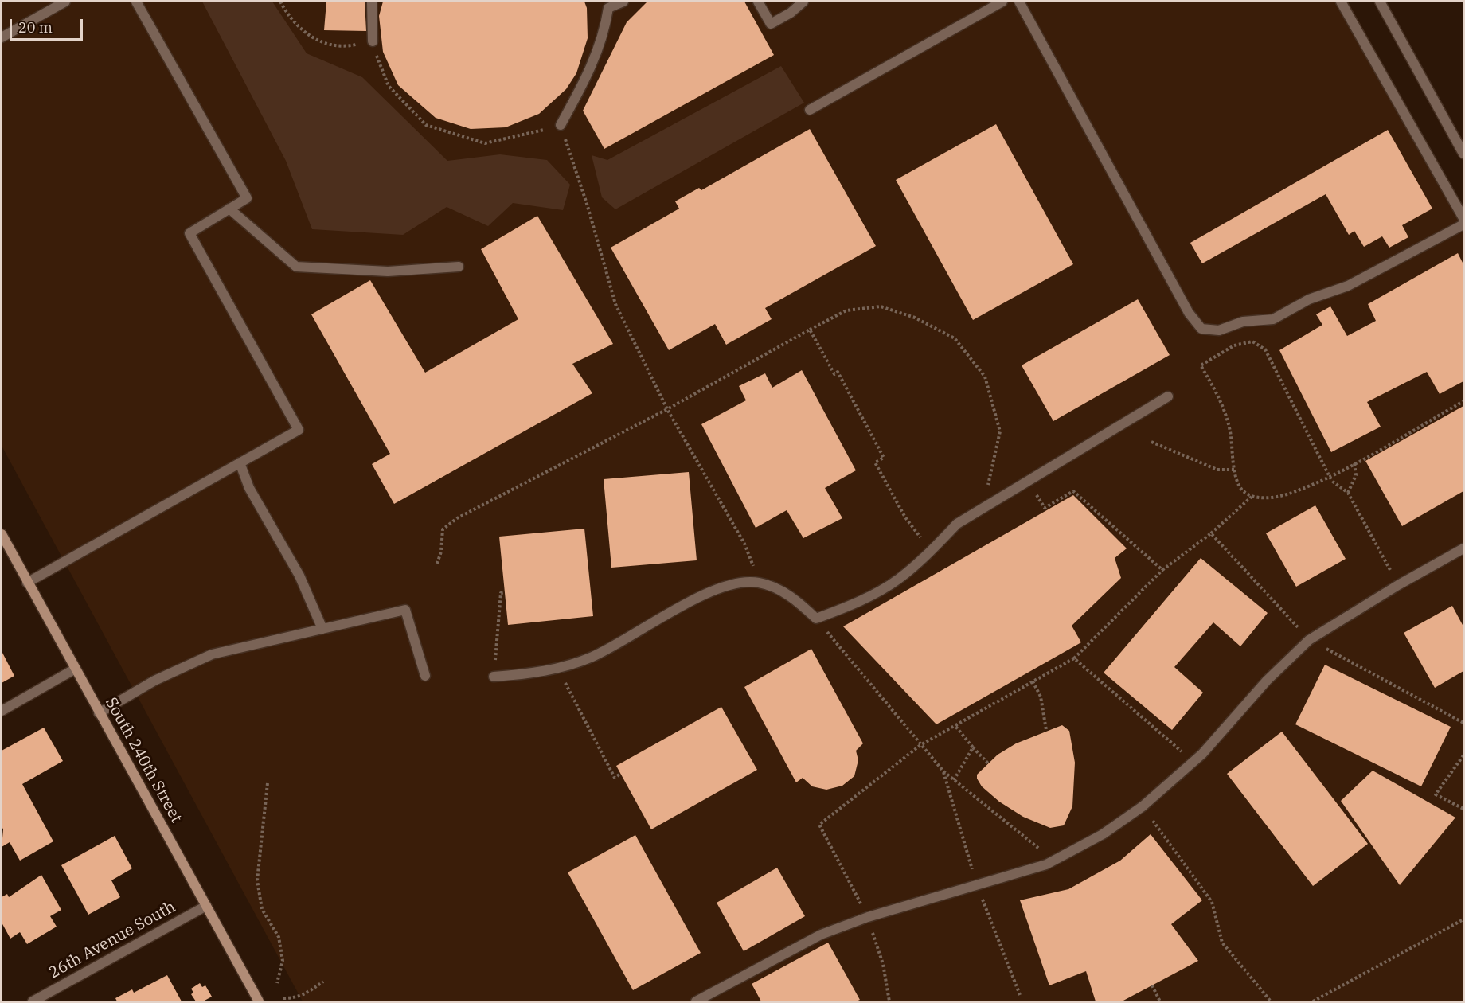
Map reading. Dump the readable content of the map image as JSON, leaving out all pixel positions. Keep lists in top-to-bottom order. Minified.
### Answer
{"streets":{"main road":["South 240th Street"],"street":["26th Avenue South"]},"crossings":[["South 240th Street","26th Avenue South"]],"scale_bar":"20 m"}
